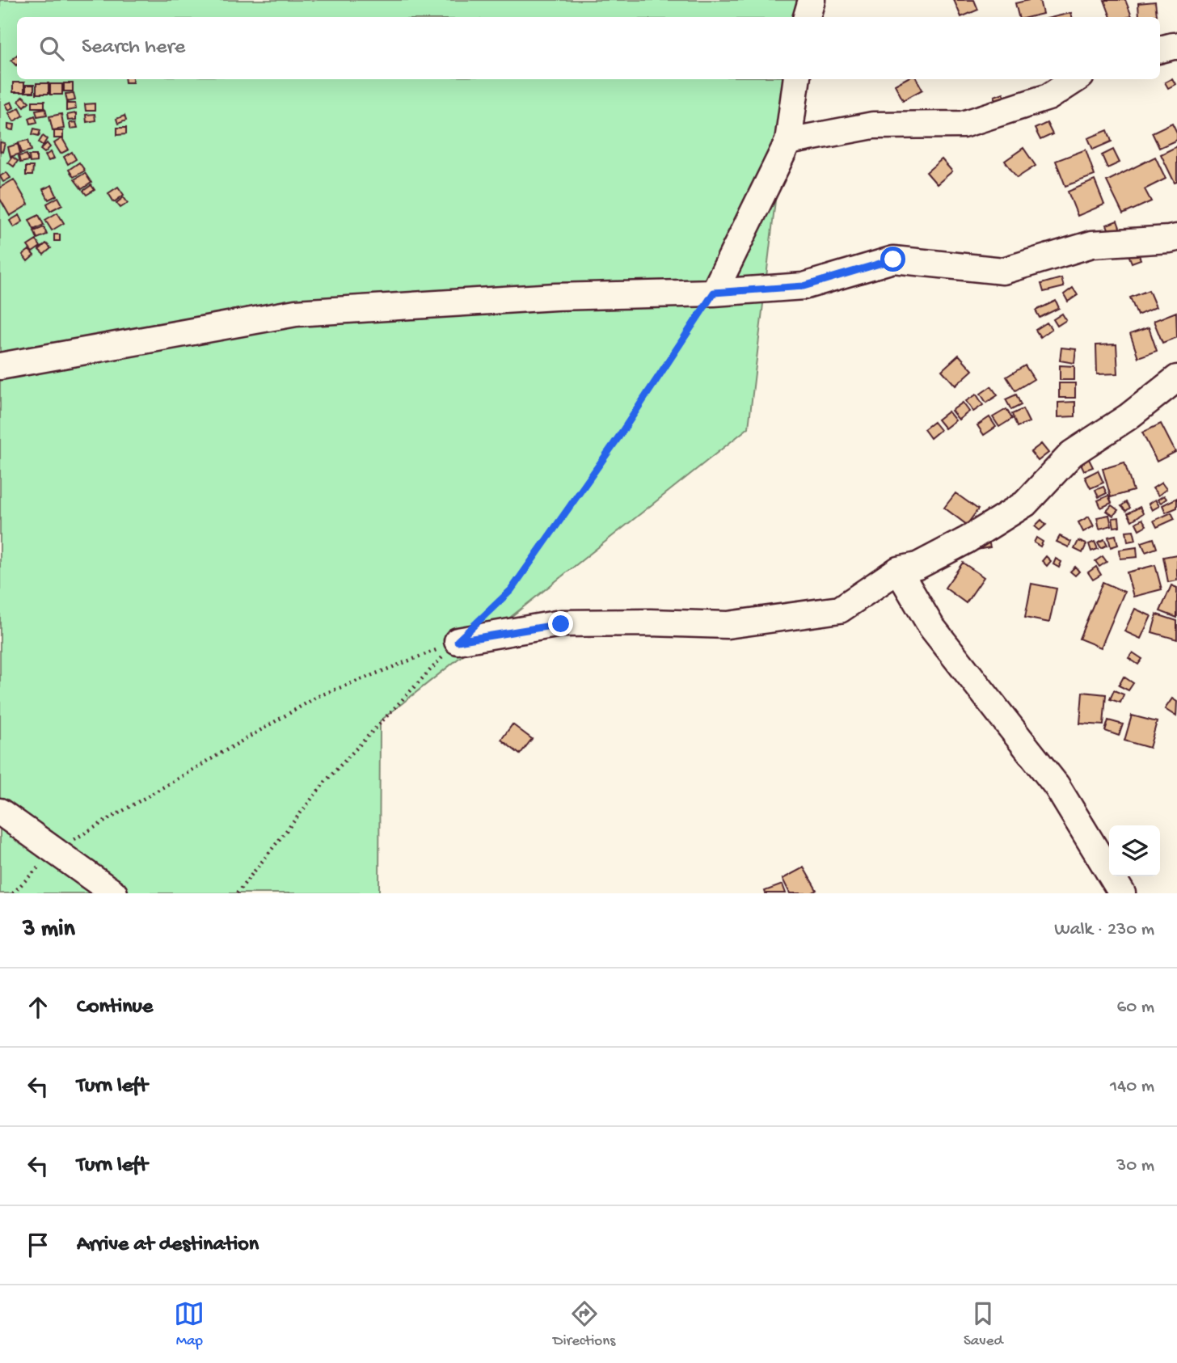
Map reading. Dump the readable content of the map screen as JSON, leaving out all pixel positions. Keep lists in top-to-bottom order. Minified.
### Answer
{"page":{"search":"Search here","heading":["3 min","Walk · 230 m"],"list":[["Continue","60 m"],["Turn left","140 m"],["Turn left","30 m"],"Arrive at destination"],"nav":["Map","Directions","Saved"]}}
